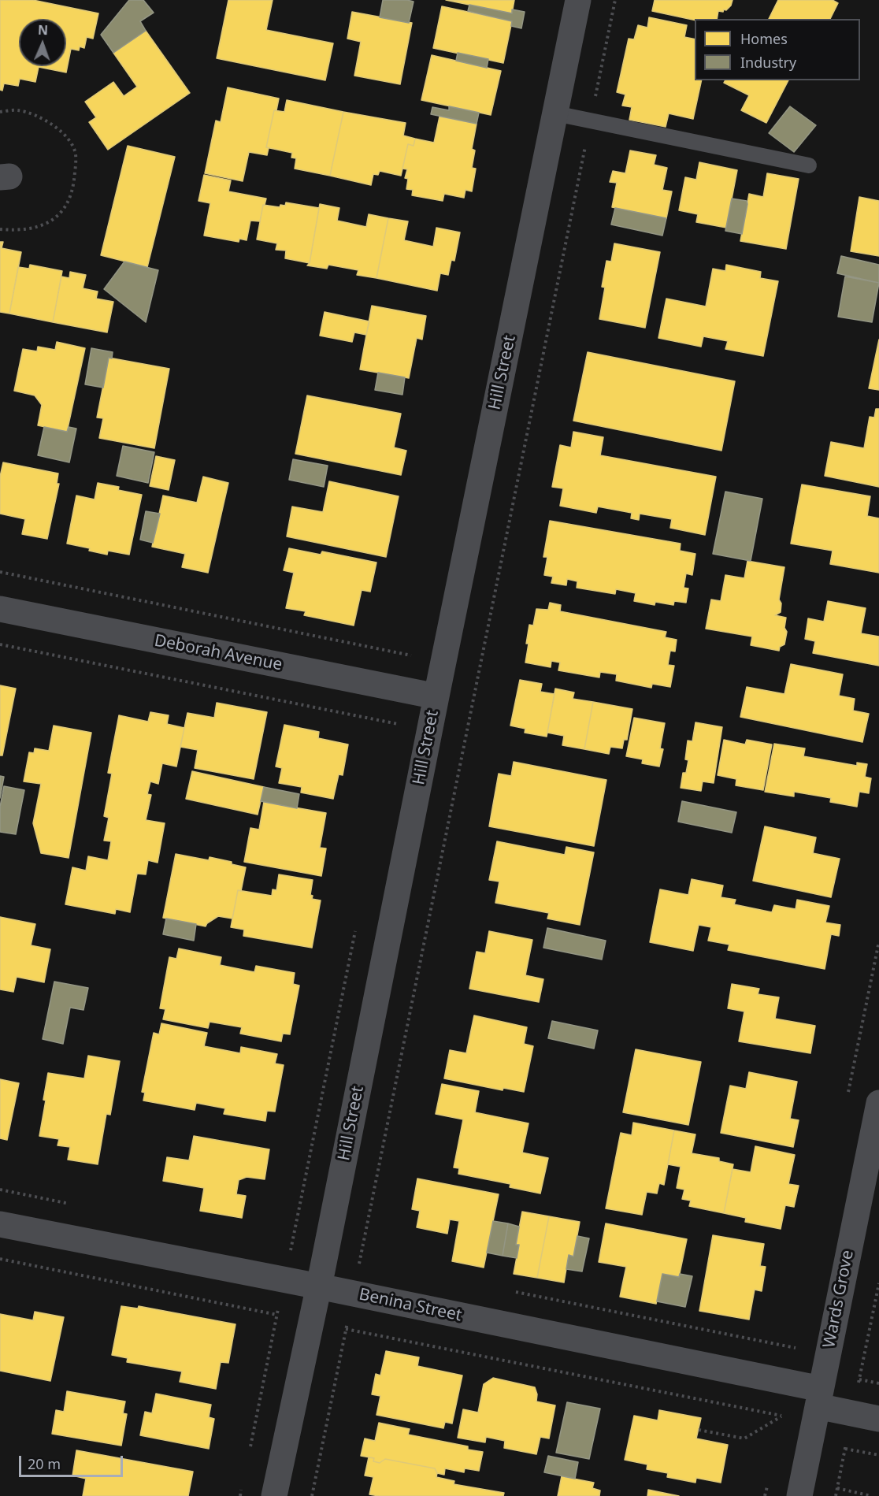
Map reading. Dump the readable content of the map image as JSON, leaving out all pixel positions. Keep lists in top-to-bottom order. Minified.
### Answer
{"streets":{"street":["Hill Street","Deborah Avenue","Wards Grove","Benina Street"]},"crossings":[["Hill Street","Deborah Avenue"],["Hill Street","Benina Street"],["Wards Grove","Benina Street"]],"legend":["Homes","Industry"],"scale_bar":"20 m","north":"top"}
